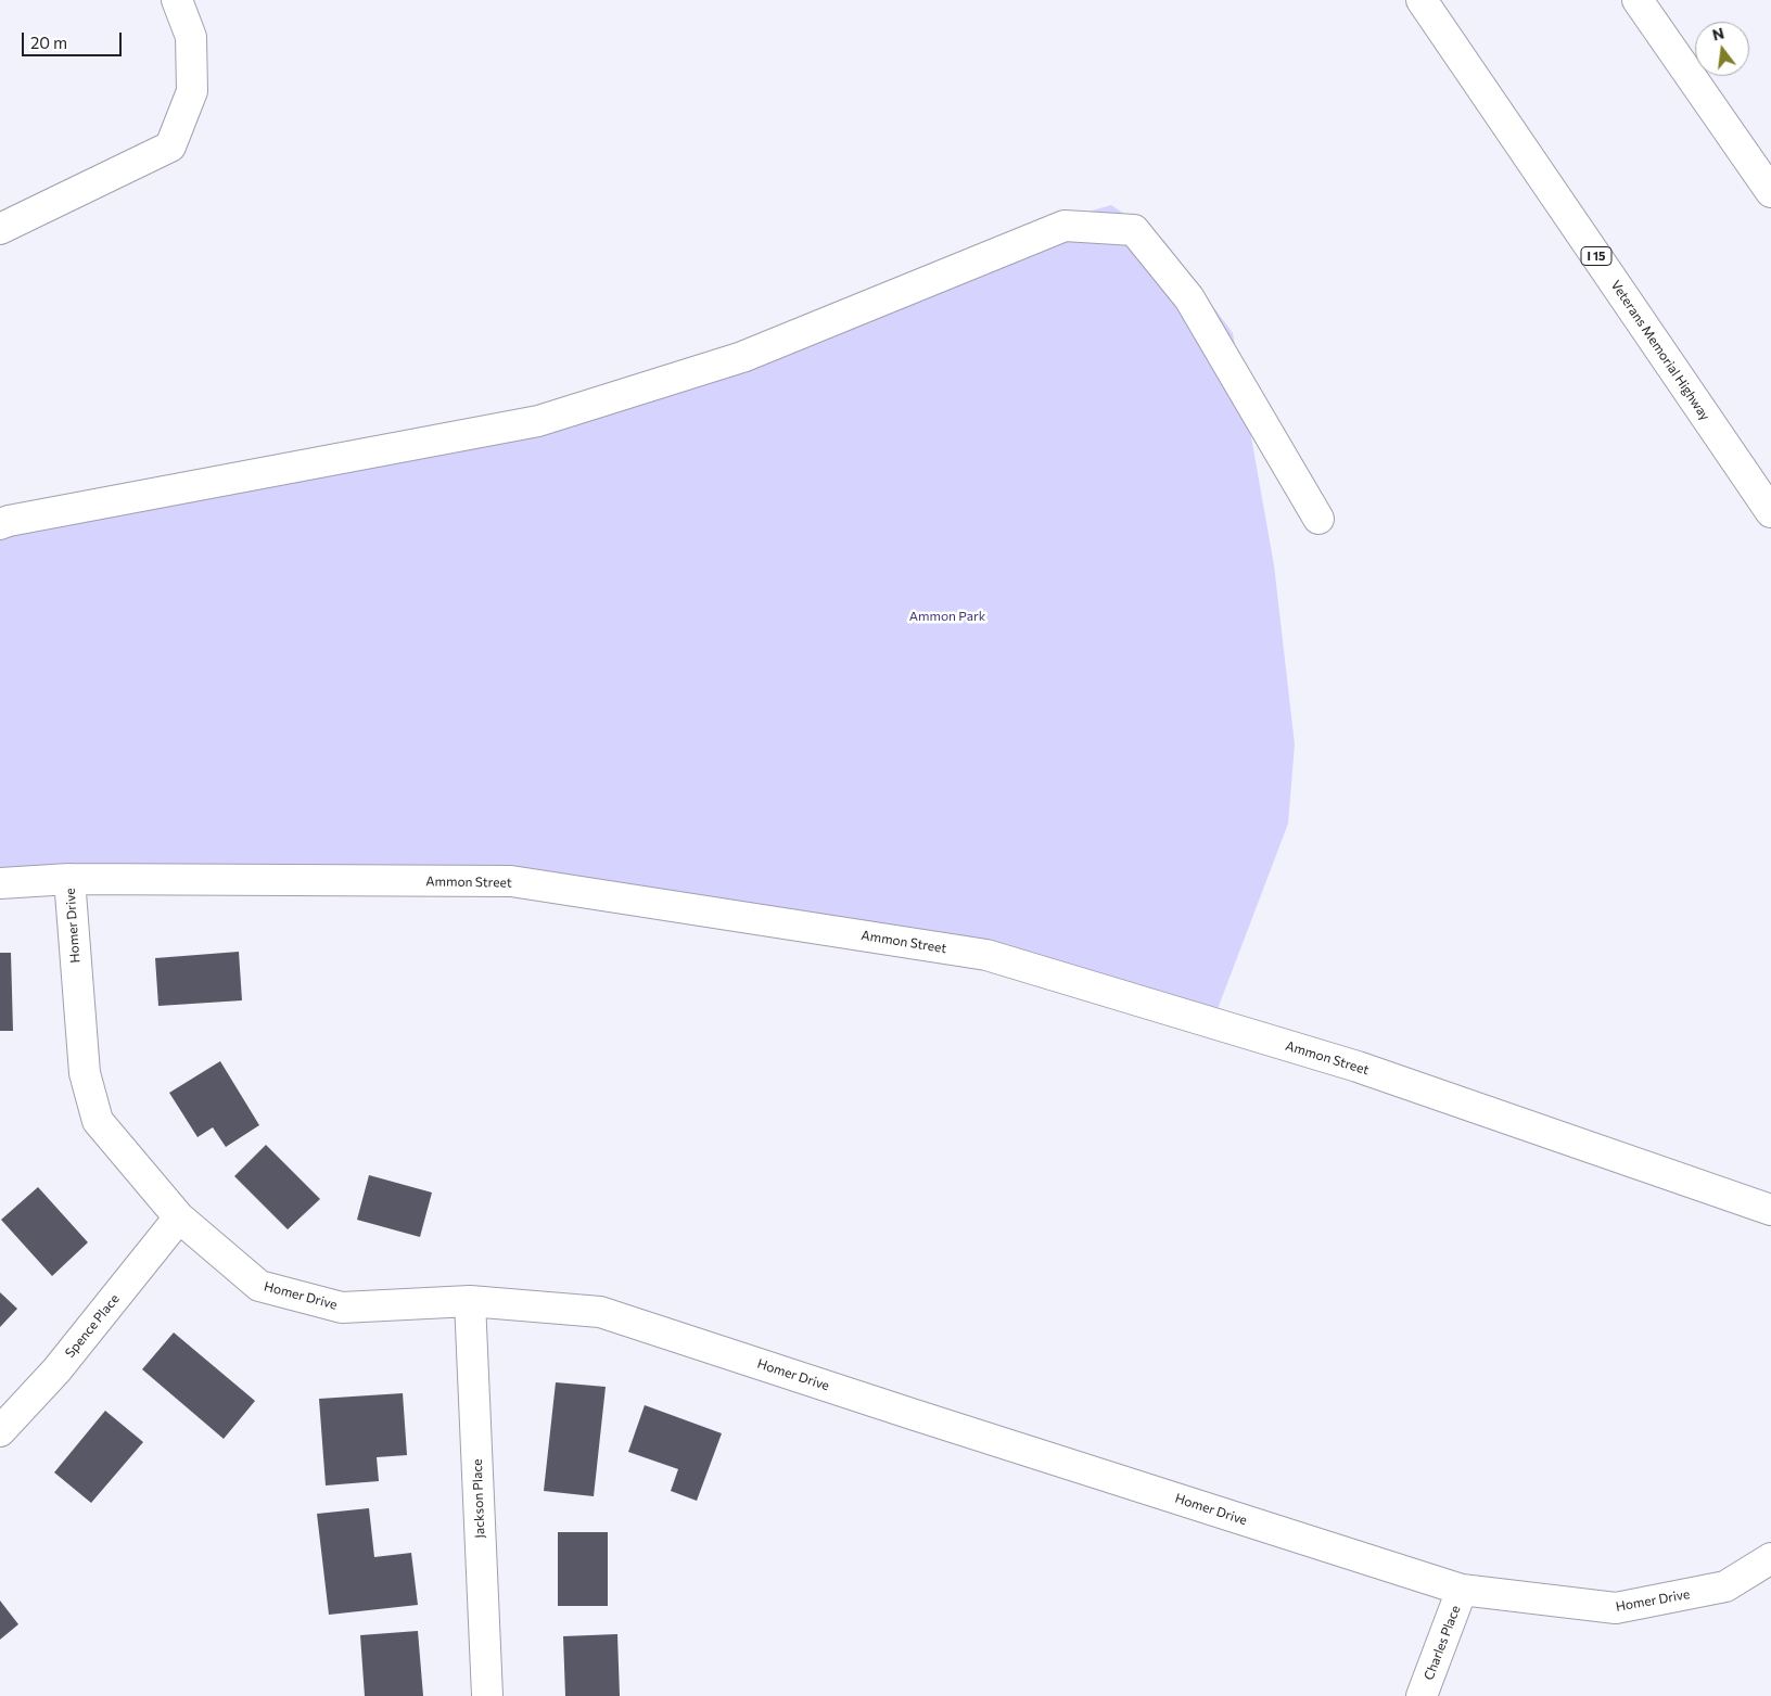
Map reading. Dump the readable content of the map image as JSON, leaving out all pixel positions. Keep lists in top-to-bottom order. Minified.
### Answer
{"streets":{"main road":["I 15","Veterans Memorial Highway","Ammon Street","Homer Drive","Spence Place","Jackson Place","Charles Place"]},"crossings":[["Ammon Street","Homer Drive"],["Homer Drive","Spence Place"],["Homer Drive","Jackson Place"],["Homer Drive","Charles Place"]],"parks":["Ammon Park"],"scale_bar":"20 m","north":"top"}
